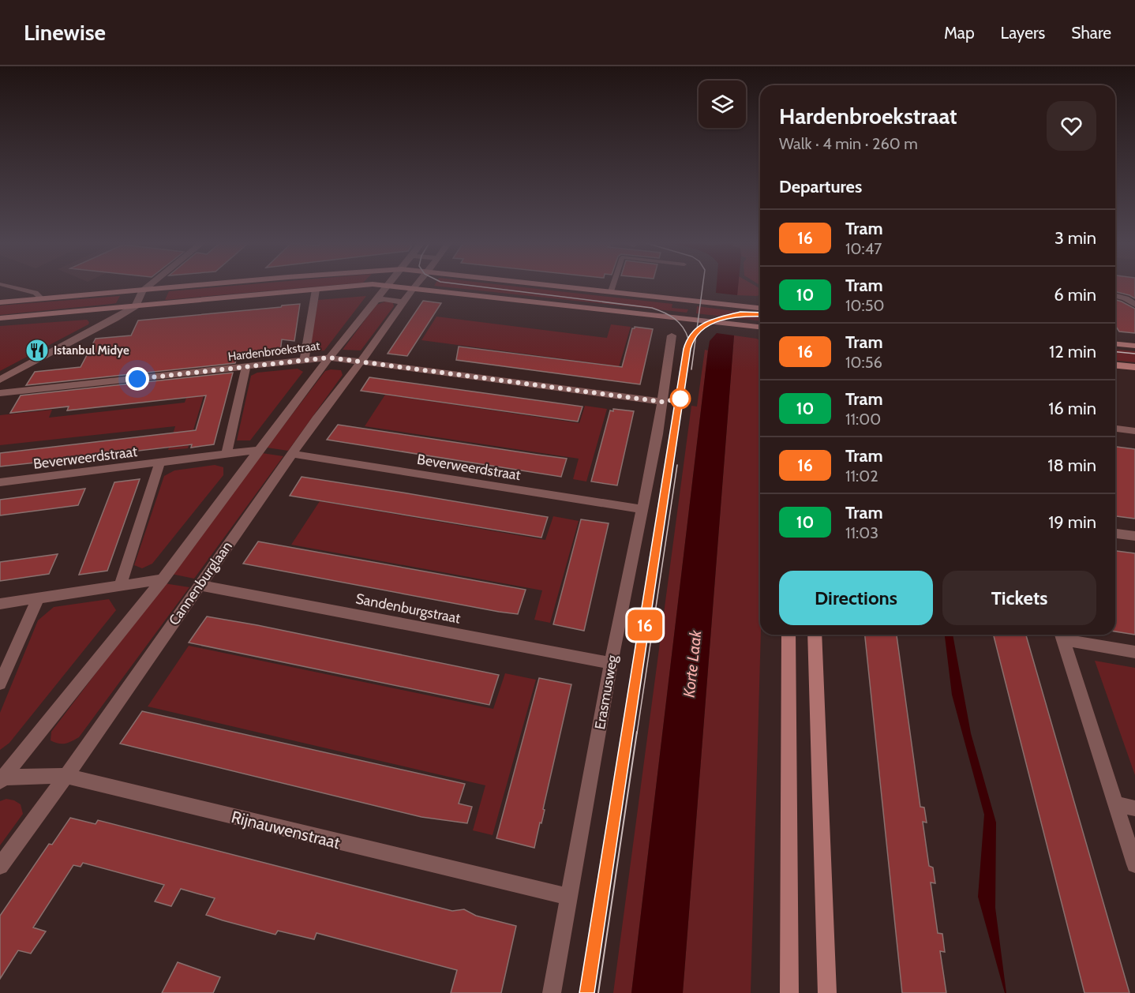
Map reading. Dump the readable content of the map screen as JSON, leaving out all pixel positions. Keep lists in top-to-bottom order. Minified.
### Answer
{"streets":{"street":["Hardenbroekstraat","Beverweerdstraat","Cannenburglaan","Sandenburgstraat","Erasmusweg","Rijnauwenstraat"]},"crossings":[["Hardenbroekstraat","Cannenburglaan"],["Hardenbroekstraat","Erasmusweg"],["Beverweerdstraat","Cannenburglaan"],["Beverweerdstraat","Erasmusweg"],["Cannenburglaan","Sandenburgstraat"],["Cannenburglaan","Rijnauwenstraat"],["Sandenburgstraat","Erasmusweg"],["Erasmusweg","Rijnauwenstraat"]],"water":["Korte Laak"],"places":{"restaurant":["Istanbul Midye"]},"lines":["tram line 16"],"page":{"header":"Linewise","nav":["Map","Layers","Share"],"on_map":"16","heading":[["Hardenbroekstraat","Walk · 4 min · 260 m"],"Departures"],"list":[{"mark":"16","name":"Tram","note":"10:47","value":"3 min"},{"mark":"10","name":"Tram","note":"10:50","value":"6 min"},{"mark":"16","name":"Tram","note":"10:56","value":"12 min"},{"mark":"10","name":"Tram","note":"11:00","value":"16 min"},{"mark":"16","name":"Tram","note":"11:02","value":"18 min"},{"mark":"10","name":"Tram","note":"11:03","value":"19 min"}],"buttons":["Directions","Tickets"]}}
